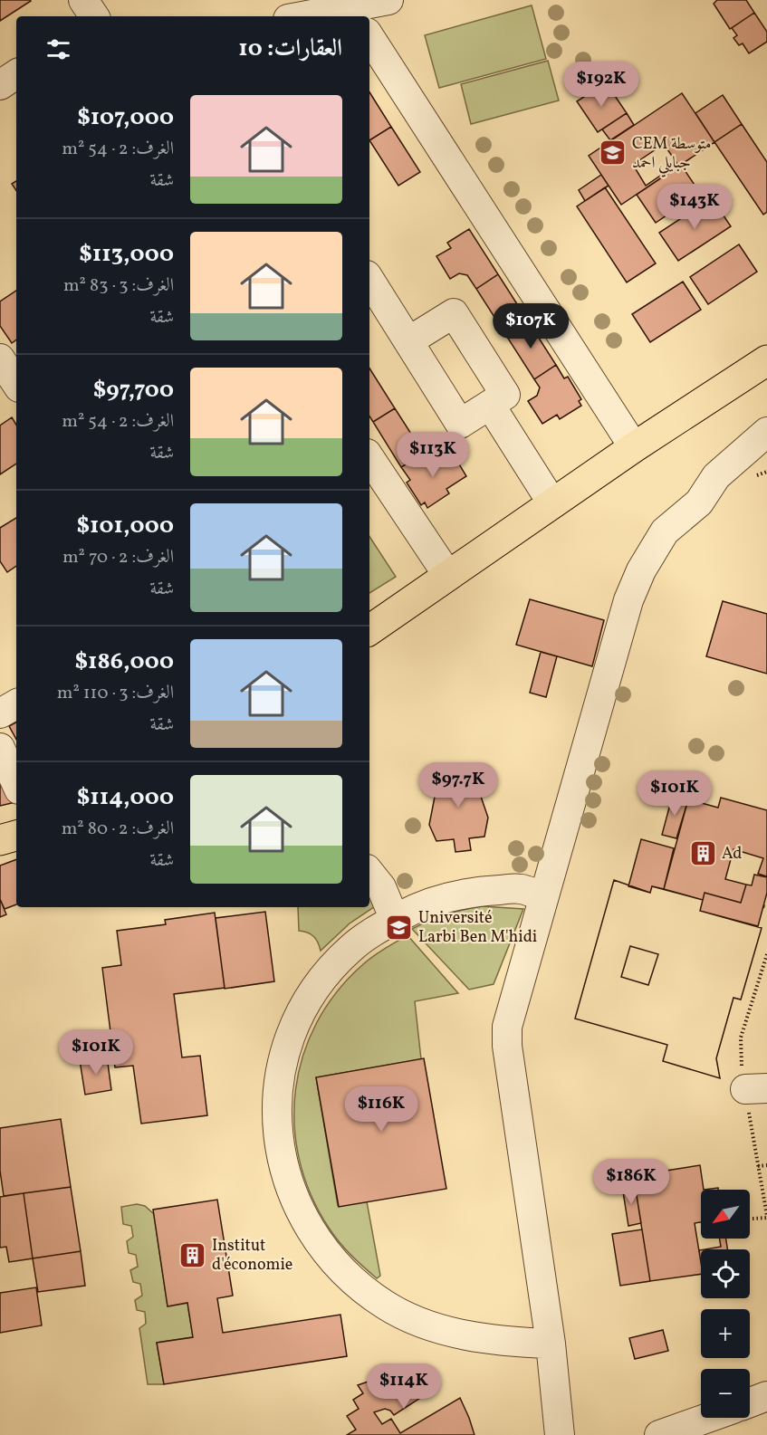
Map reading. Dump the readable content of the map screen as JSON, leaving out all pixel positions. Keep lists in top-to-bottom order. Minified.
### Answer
{"places":{"school or university":["CEM متوسطة جبايلي احمد","Université Larbi Ben M'hidi"],"building":["Ad","Institut d'économie"]},"north":"bottom left","page":{"heading":"العقارات: 10","price":["$192K","$143K","$107K","$113K","$97.7K","$101K","$101K","$116K","$186K","$114K"],"list":[{"name":"$107,000","note":"الغرف: 2 · 54 m² · شقة"},{"name":"$113,000","note":"الغرف: 3 · 83 m² · شقة"},{"name":"$97,700","note":"الغرف: 2 · 54 m² · شقة"},{"name":"$101,000","note":"الغرف: 2 · 70 m² · شقة"},{"name":"$186,000","note":"الغرف: 3 · 110 m² · شقة"},{"name":"$114,000","note":"الغرف: 2 · 80 m² · شقة"}],"map_buttons":["+","−"]}}
